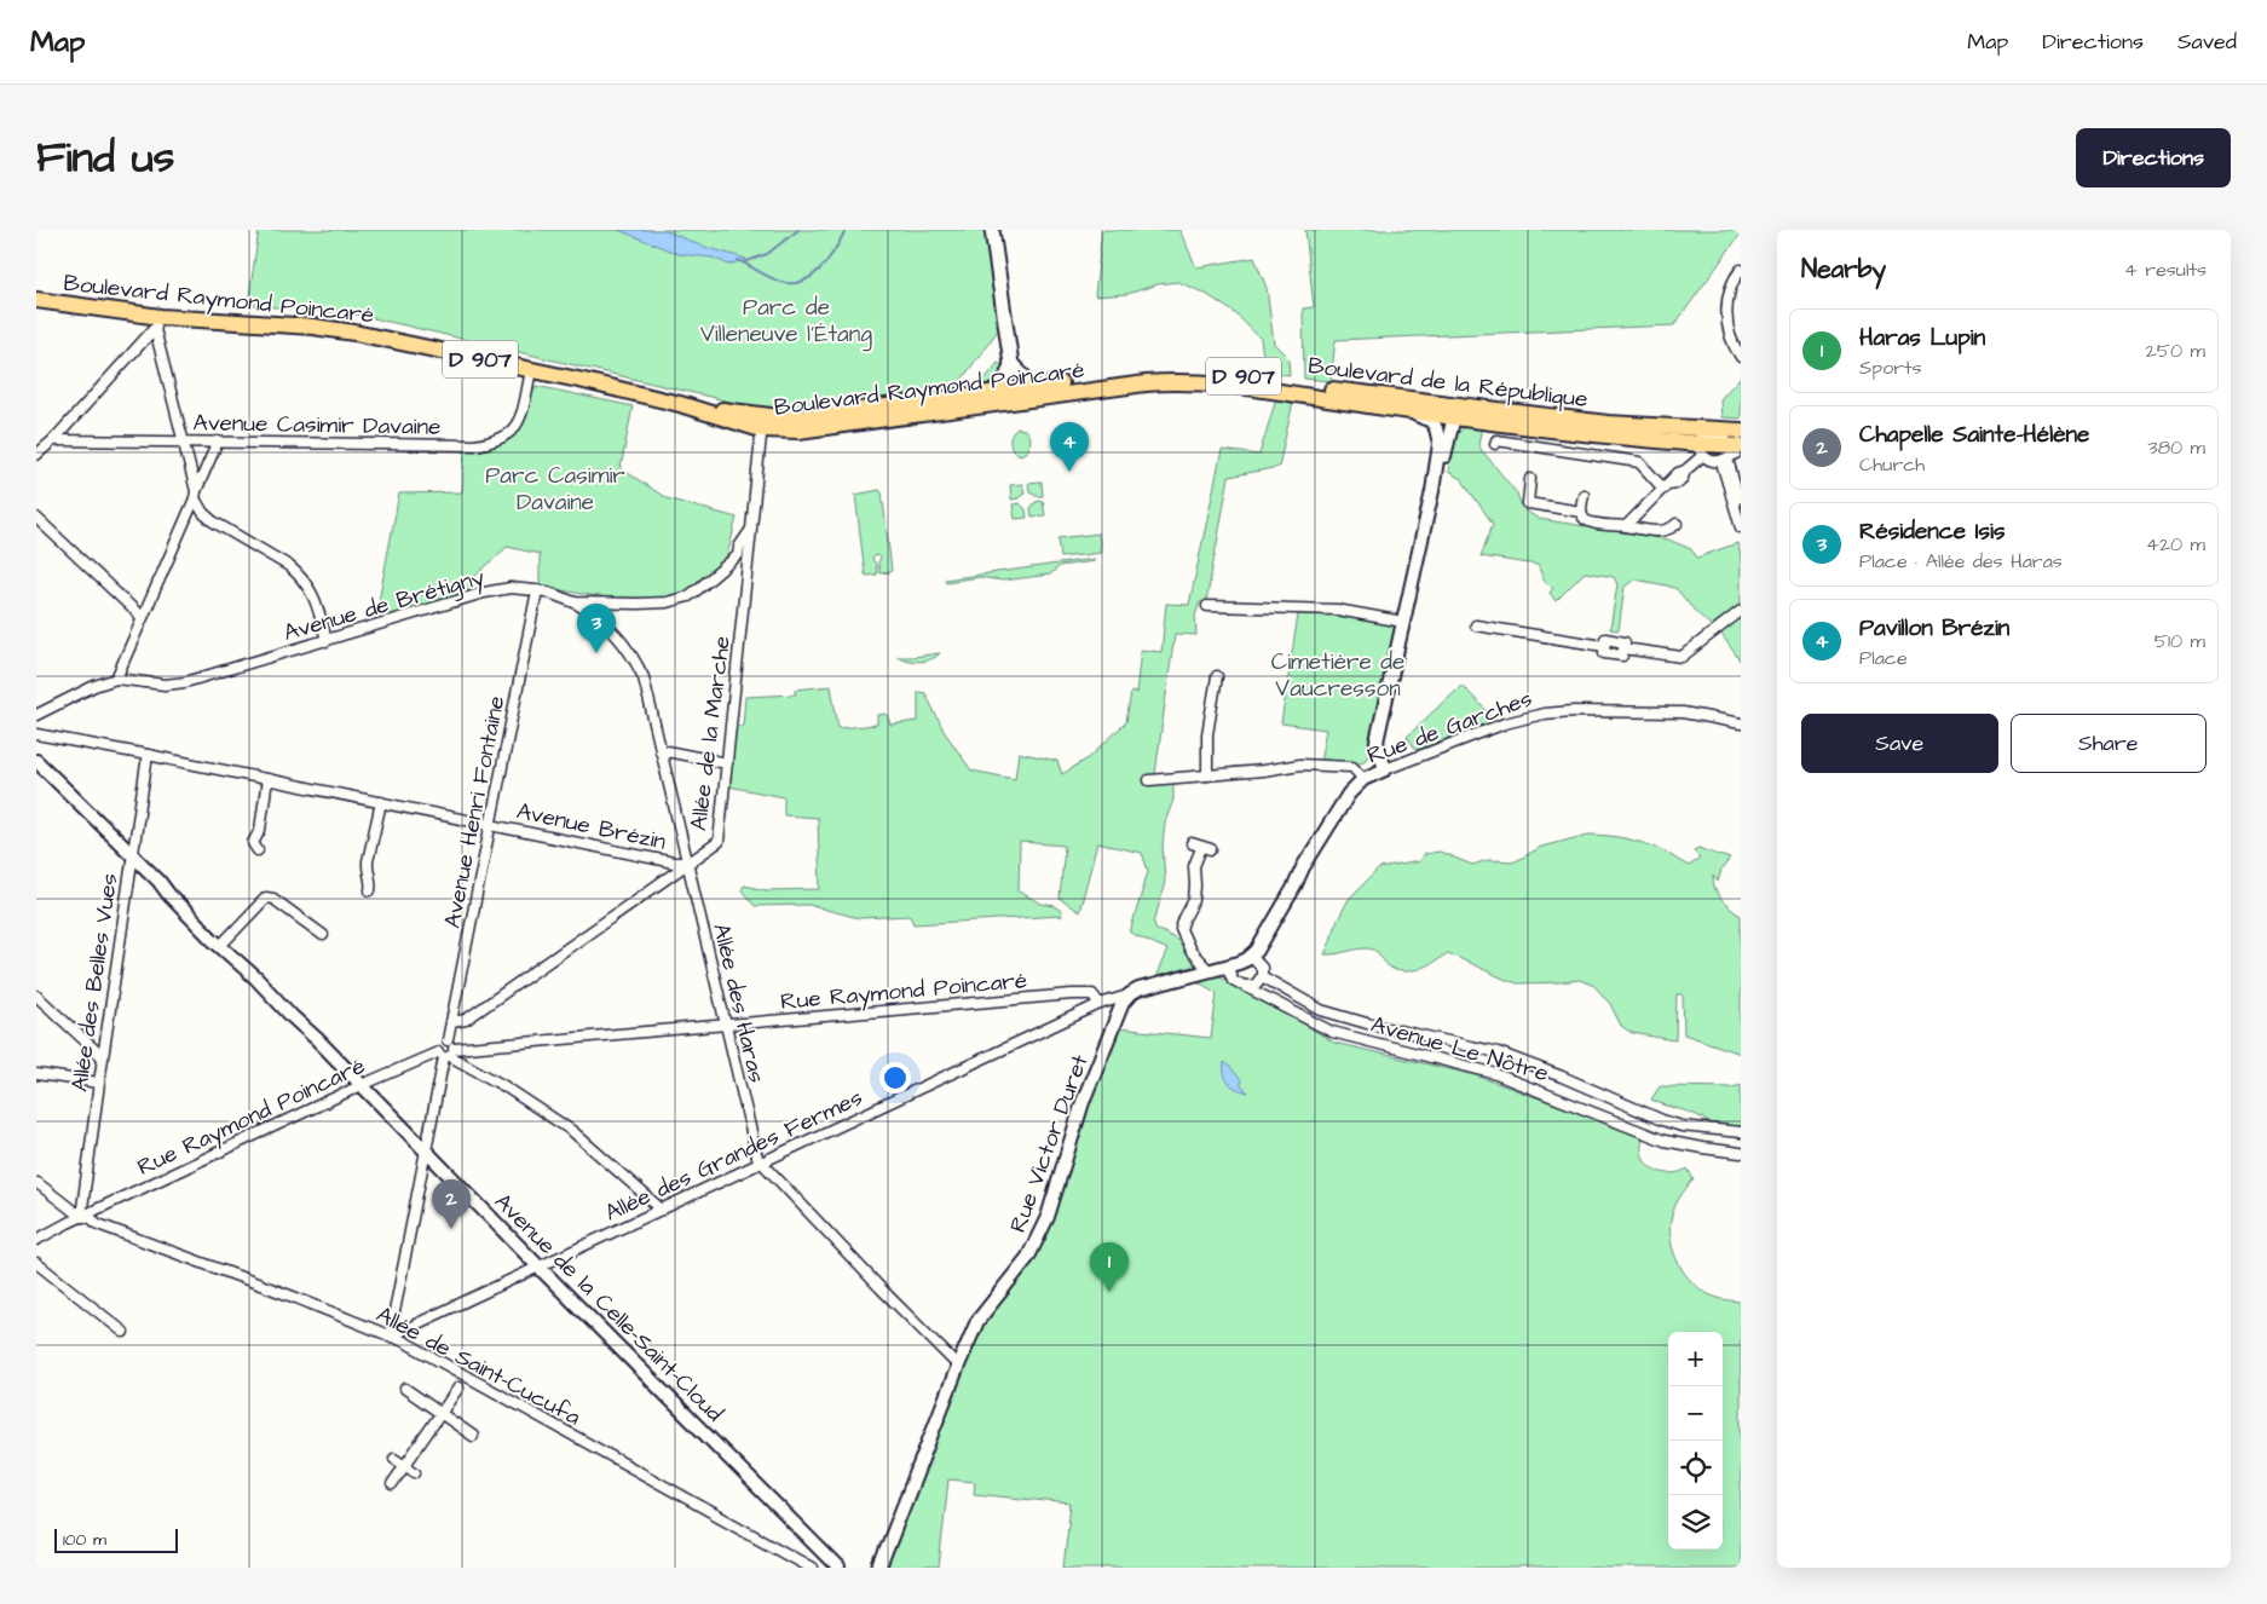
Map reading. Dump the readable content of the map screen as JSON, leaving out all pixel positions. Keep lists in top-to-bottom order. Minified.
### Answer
{"streets":{"main road":["Boulevard Raymond Poincaré","D 907","Boulevard de la République"],"street":["Avenue Casimir Davaine","Avenue de Brétigny","Rue de Garches","Allée de la Marche","Avenue Henri Fontaine","Avenue Brézin","Allée des Belles Vues","Rue Raymond Poincaré","Allée des Haras","Avenue Le Nôtre","Rue Victor Duret","Allée des Grandes Fermes","Avenue de la Celle-Saint-Cloud","Allée de Saint-Cucufa"]},"crossings":[["Boulevard Raymond Poincaré","Boulevard de la République"],["Boulevard Raymond Poincaré","Avenue Casimir Davaine"],["Boulevard Raymond Poincaré","Allée de la Marche"],["Avenue de Brétigny","Allée de la Marche"],["Avenue de Brétigny","Avenue Henri Fontaine"],["Avenue de Brétigny","Allée des Haras"],["Allée de la Marche","Avenue Henri Fontaine"],["Allée de la Marche","Avenue Brézin"],["Allée de la Marche","Allée des Haras"],["Avenue Henri Fontaine","Avenue Brézin"],["Avenue Brézin","Allée des Belles Vues"],["Avenue Brézin","Allée des Haras"],["Allée des Belles Vues","Rue Raymond Poincaré"],["Allée des Belles Vues","Avenue de la Celle-Saint-Cloud"],["Allée des Belles Vues","Allée de Saint-Cucufa"],["Rue Raymond Poincaré","Allée des Haras"],["Rue Raymond Poincaré","Allée des Grandes Fermes"],["Rue Raymond Poincaré","Avenue de la Celle-Saint-Cloud"],["Rue Raymond Poincaré","Allée de Saint-Cucufa"],["Allée des Haras","Rue Victor Duret"],["Allée des Haras","Allée des Grandes Fermes"],["Rue Victor Duret","Allée des Grandes Fermes"],["Allée des Grandes Fermes","Avenue de la Celle-Saint-Cloud"],["Allée des Grandes Fermes","Allée de Saint-Cucufa"]],"parks":["Parc de Villeneuve l'Étang","Parc Casimir Davaine","Cimetière de Vaucresson"],"scale_bar":"100 m","page":{"header":"Map","nav":["Map","Directions","Saved"],"title":"Find us","buttons":["Directions",["Save","Share"]],"heading":["Nearby","4 results"],"list":[{"mark":"1","name":"Haras Lupin","note":"Sports","value":"250 m"},{"mark":"2","name":"Chapelle Sainte-Hélène","note":"Church","value":"380 m"},{"mark":"3","name":"Résidence Isis","note":"Place · Allée des Haras","value":"420 m"},{"mark":"4","name":"Pavillon Brézin","note":"Place","value":"510 m"}],"pins":["4","3","2","1"],"map_buttons":["+","−"],"scale":"100 m"}}
